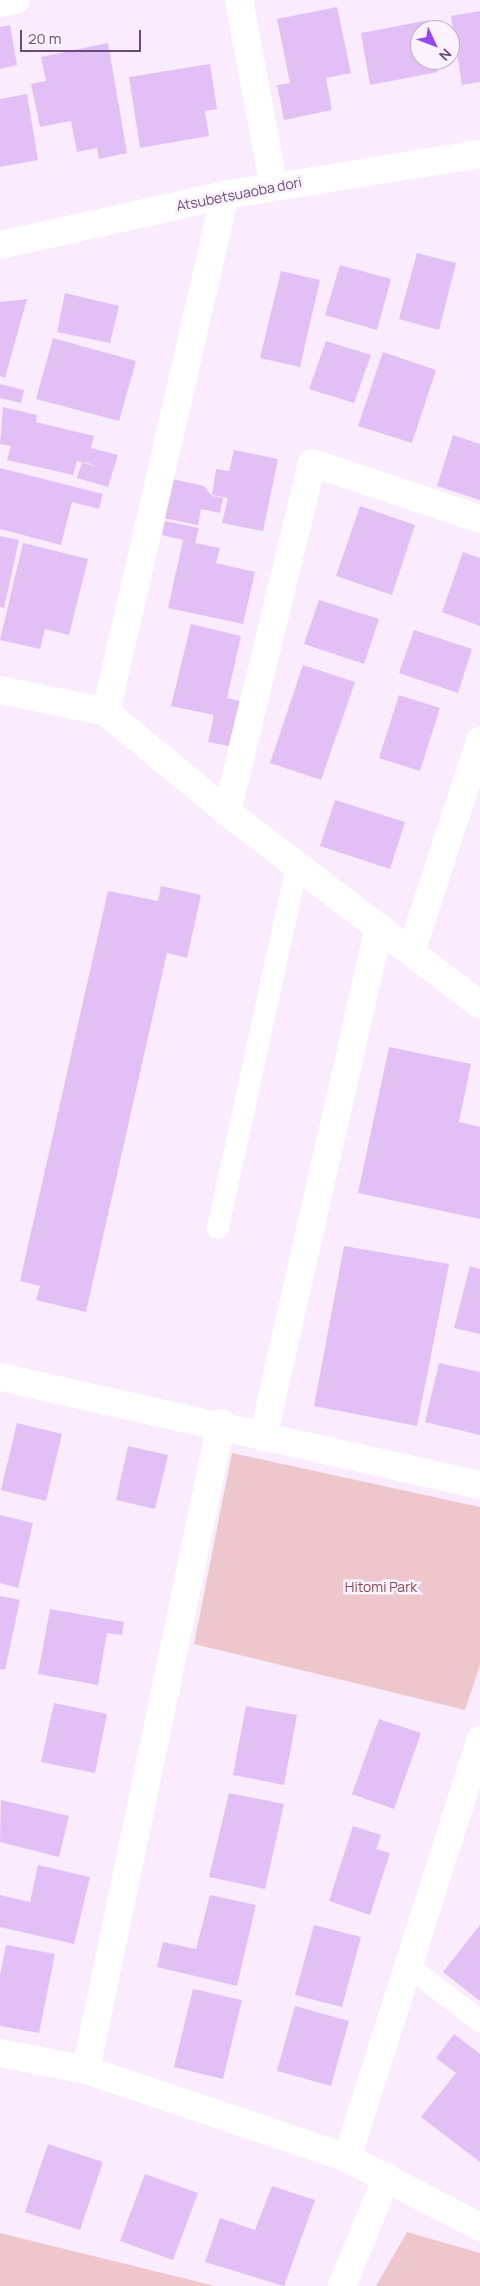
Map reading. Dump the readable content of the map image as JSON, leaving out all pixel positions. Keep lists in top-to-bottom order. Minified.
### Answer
{"streets":{"street":["Atsubetsuaoba dori"]},"parks":["Hitomi Park"],"scale_bar":"20 m","north":"bottom right"}
